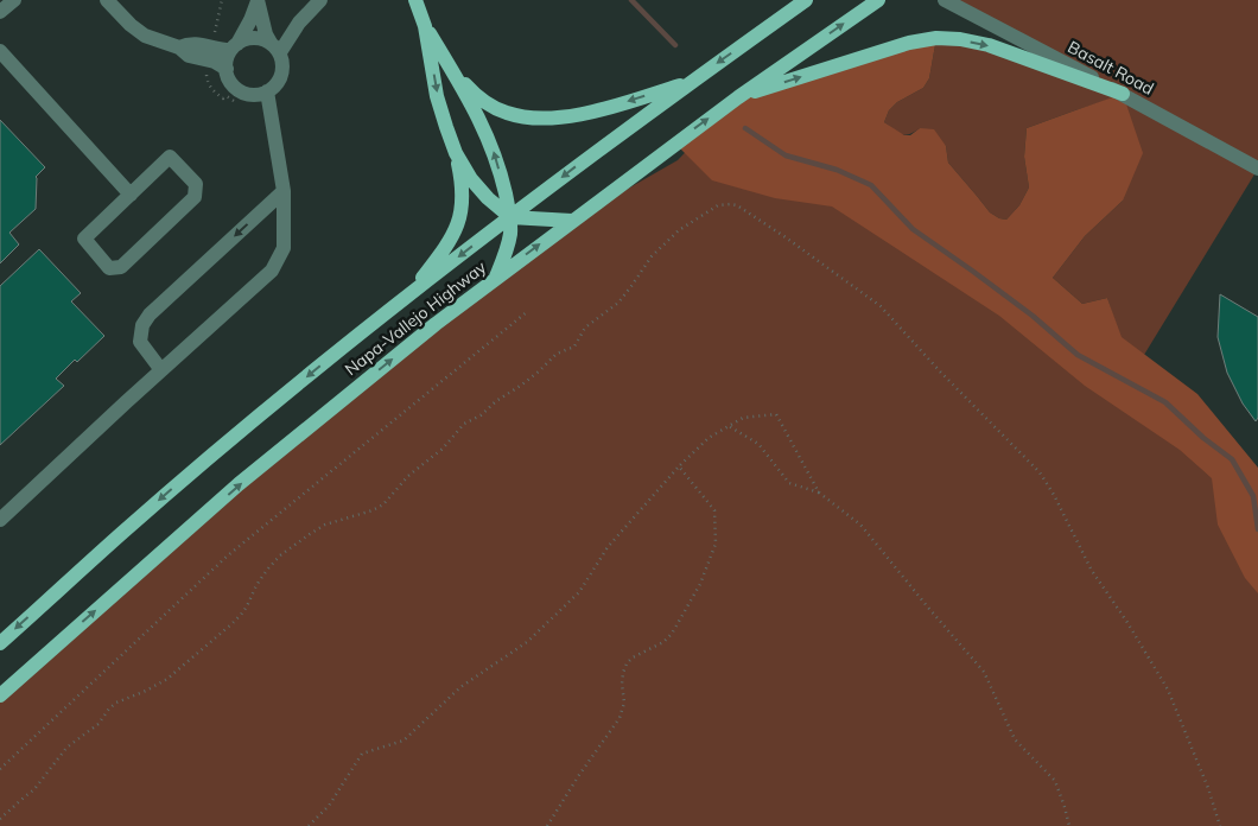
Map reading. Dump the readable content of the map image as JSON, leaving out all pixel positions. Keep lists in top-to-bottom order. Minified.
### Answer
{"streets":{"main road":["Napa-Vallejo Highway"],"lane":["Basalt Road"]}}
